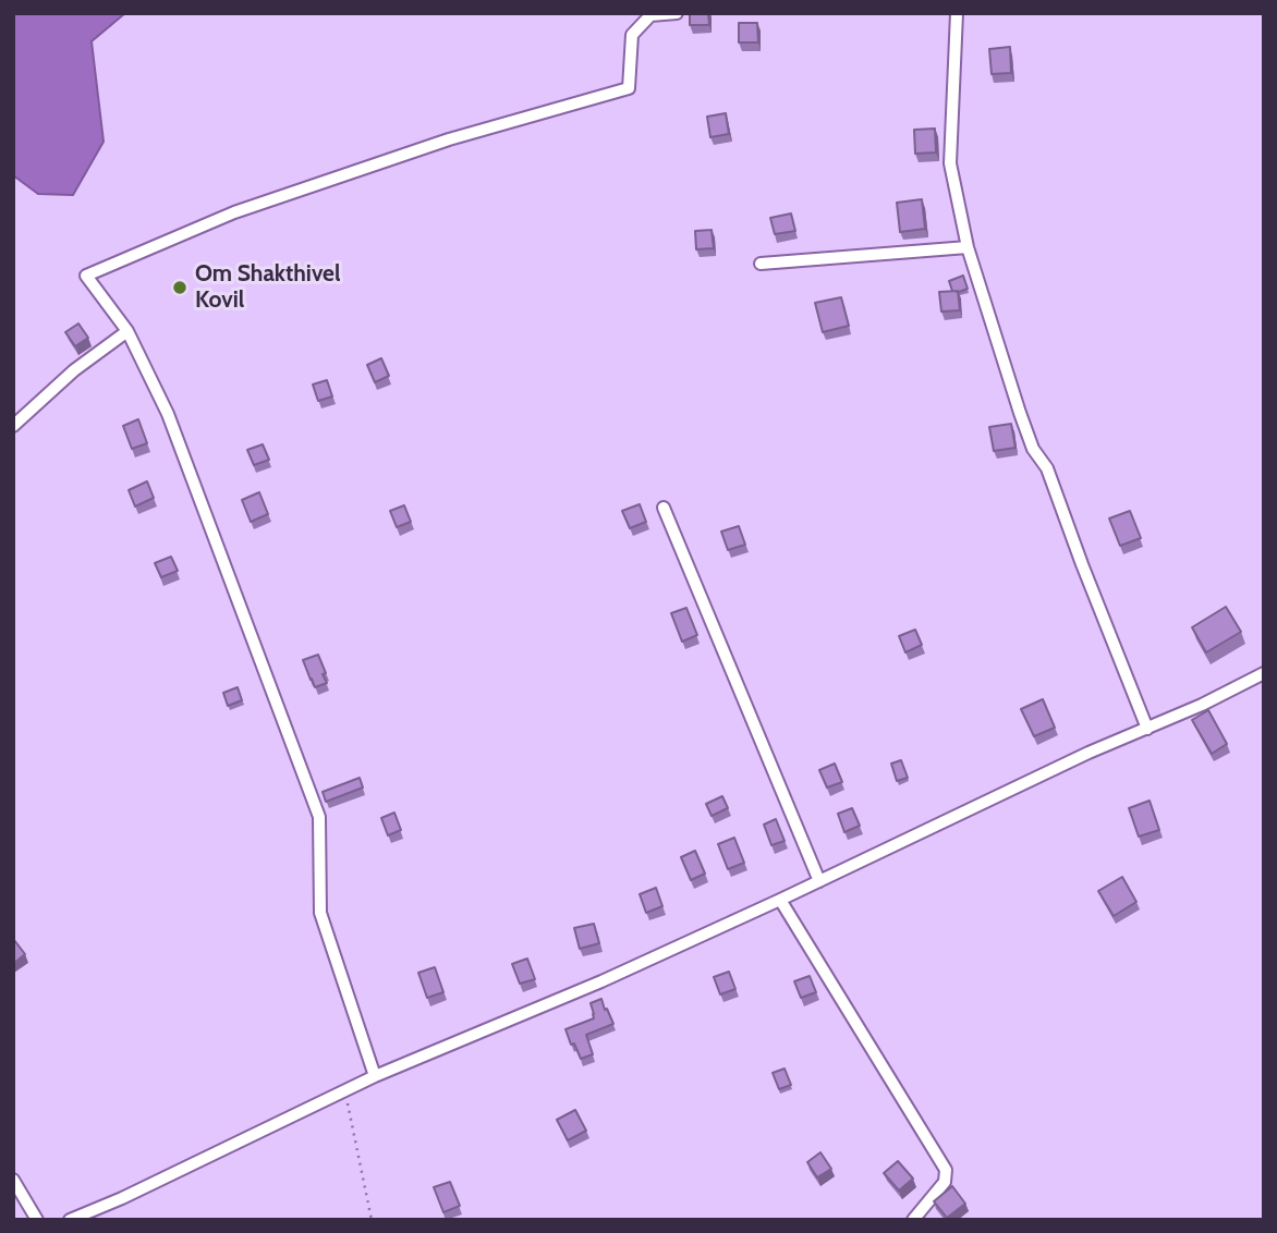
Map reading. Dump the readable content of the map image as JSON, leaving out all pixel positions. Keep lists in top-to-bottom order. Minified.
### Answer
{"places":["Om Shakthivel Kovil"]}
